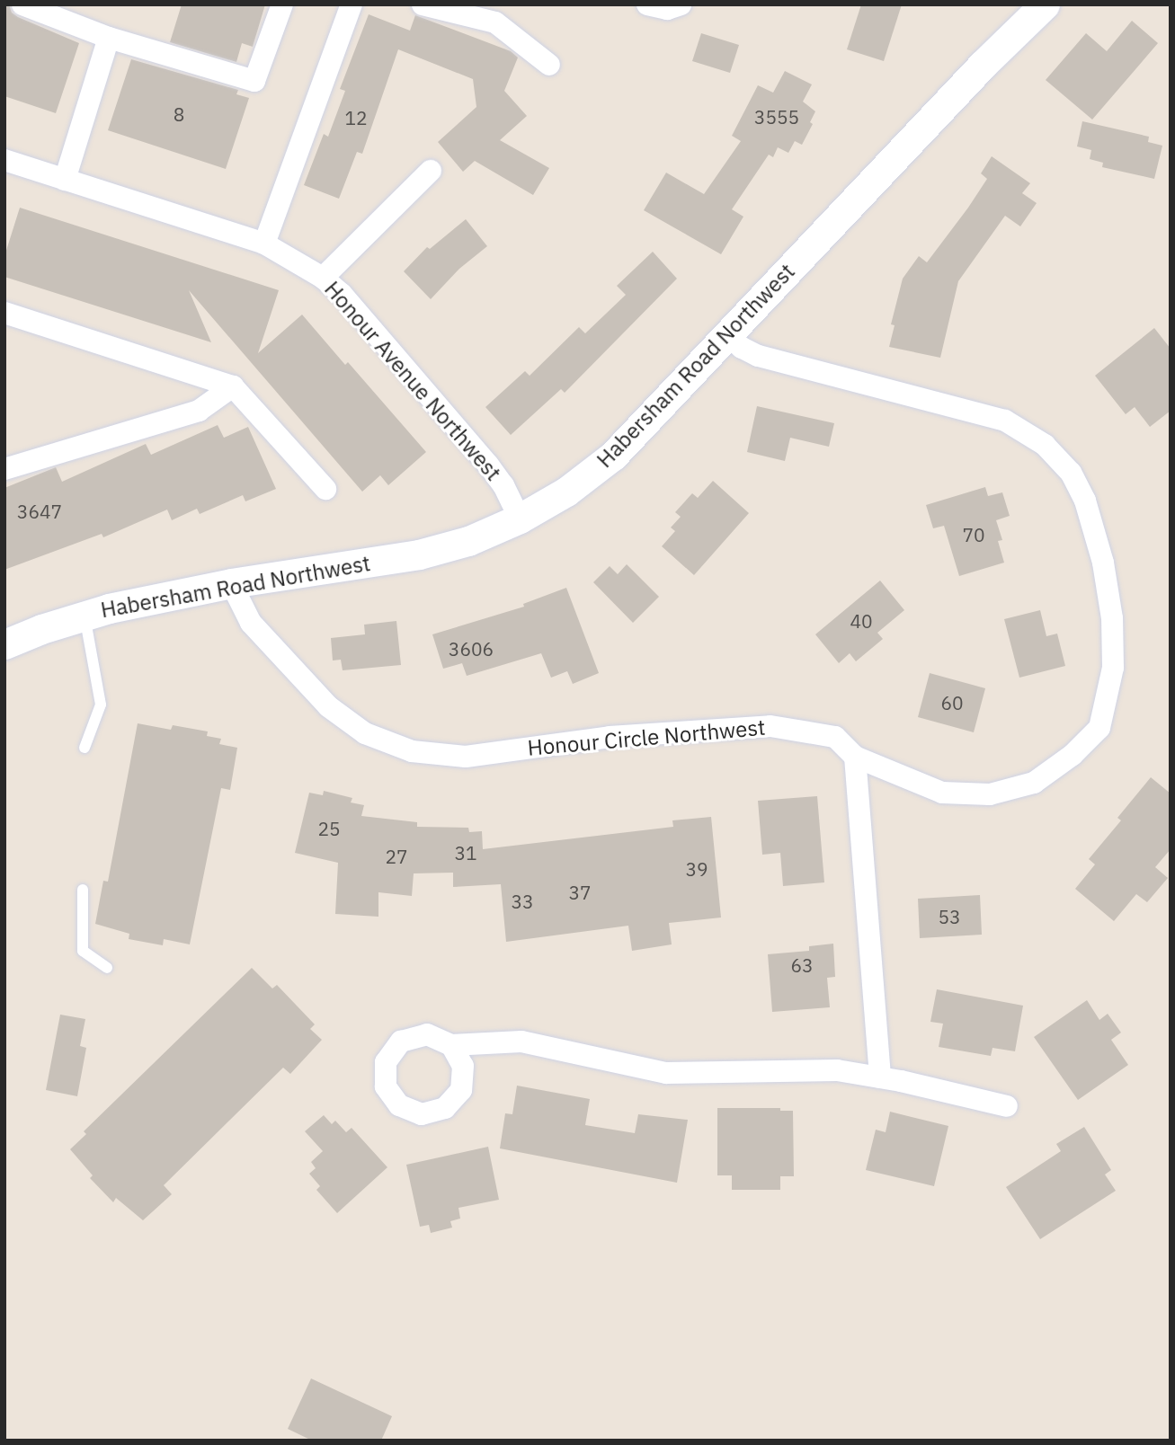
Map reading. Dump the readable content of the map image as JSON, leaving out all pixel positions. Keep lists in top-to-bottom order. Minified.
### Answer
{"streets":{"street":["Habersham Road Northwest","Honour Avenue Northwest","Honour Circle Northwest"]},"crossings":[["Habersham Road Northwest","Honour Avenue Northwest"],["Habersham Road Northwest","Honour Circle Northwest"]],"house_numbers":["8","3555","12","3647","70","40","3606","60","25","31","27","39","37","33","53","63"]}
